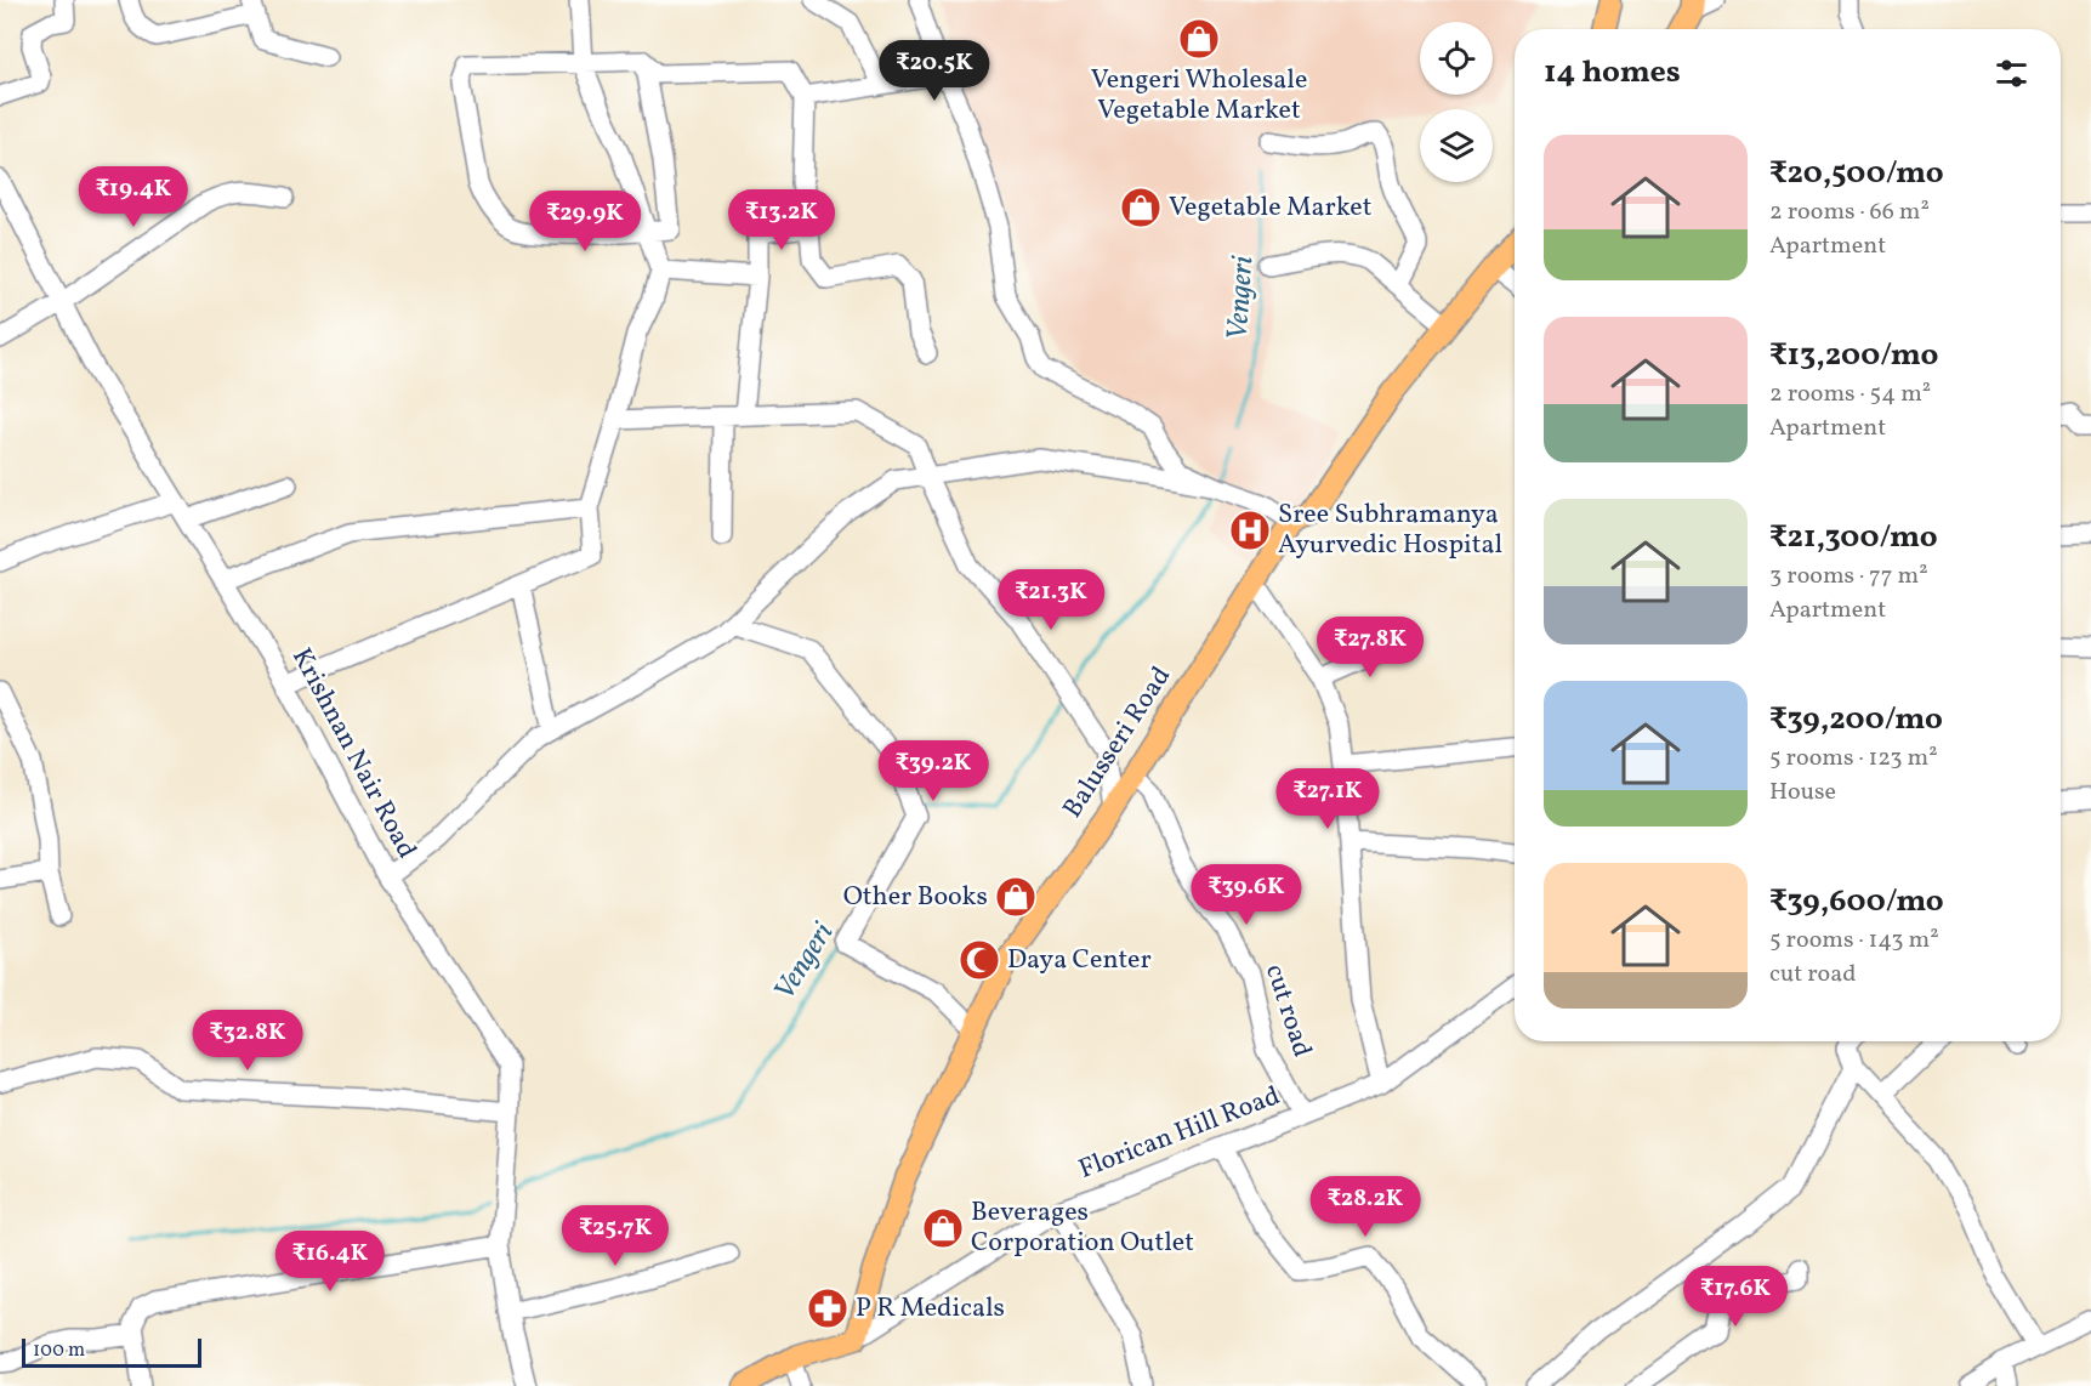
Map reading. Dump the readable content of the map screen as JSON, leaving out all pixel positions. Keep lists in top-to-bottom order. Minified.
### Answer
{"streets":{"main road":["Balusseri Road"],"street":["Krishnan Nair Road","cut road","Florican Hill Road"]},"crossings":[["Balusseri Road","cut road"],["Balusseri Road","Florican Hill Road"],["cut road","Florican Hill Road"]],"water":["Vengeri"],"places":{"shop":["Vengeri Wholesale Vegetable Market","Vegetable Market","Other Books","Beverages Corporation Outlet"],"hospital":["Sree Subhramanya Ayurvedic Hospital"],"mosque":["Daya Center"],"pharmacy":["P R Medicals"]},"scale_bar":"100 m","page":{"heading":"14 homes","price":["₹20.5K","₹19.4K","₹13.2K","₹29.9K","₹21.3K","₹27.8K","₹39.2K","₹27.1K","₹39.6K","₹32.8K","₹28.2K","₹25.7K","₹16.4K","₹17.6K"],"list":[{"name":"₹20,500/mo","note":"2 rooms · 66 m² · Apartment"},{"name":"₹13,200/mo","note":"2 rooms · 54 m² · Apartment"},{"name":"₹21,300/mo","note":"3 rooms · 77 m² · Apartment"},{"name":"₹39,200/mo","note":"5 rooms · 123 m² · House"},{"name":"₹39,600/mo","note":"5 rooms · 143 m² · cut road"}],"scale":"100 m"}}
